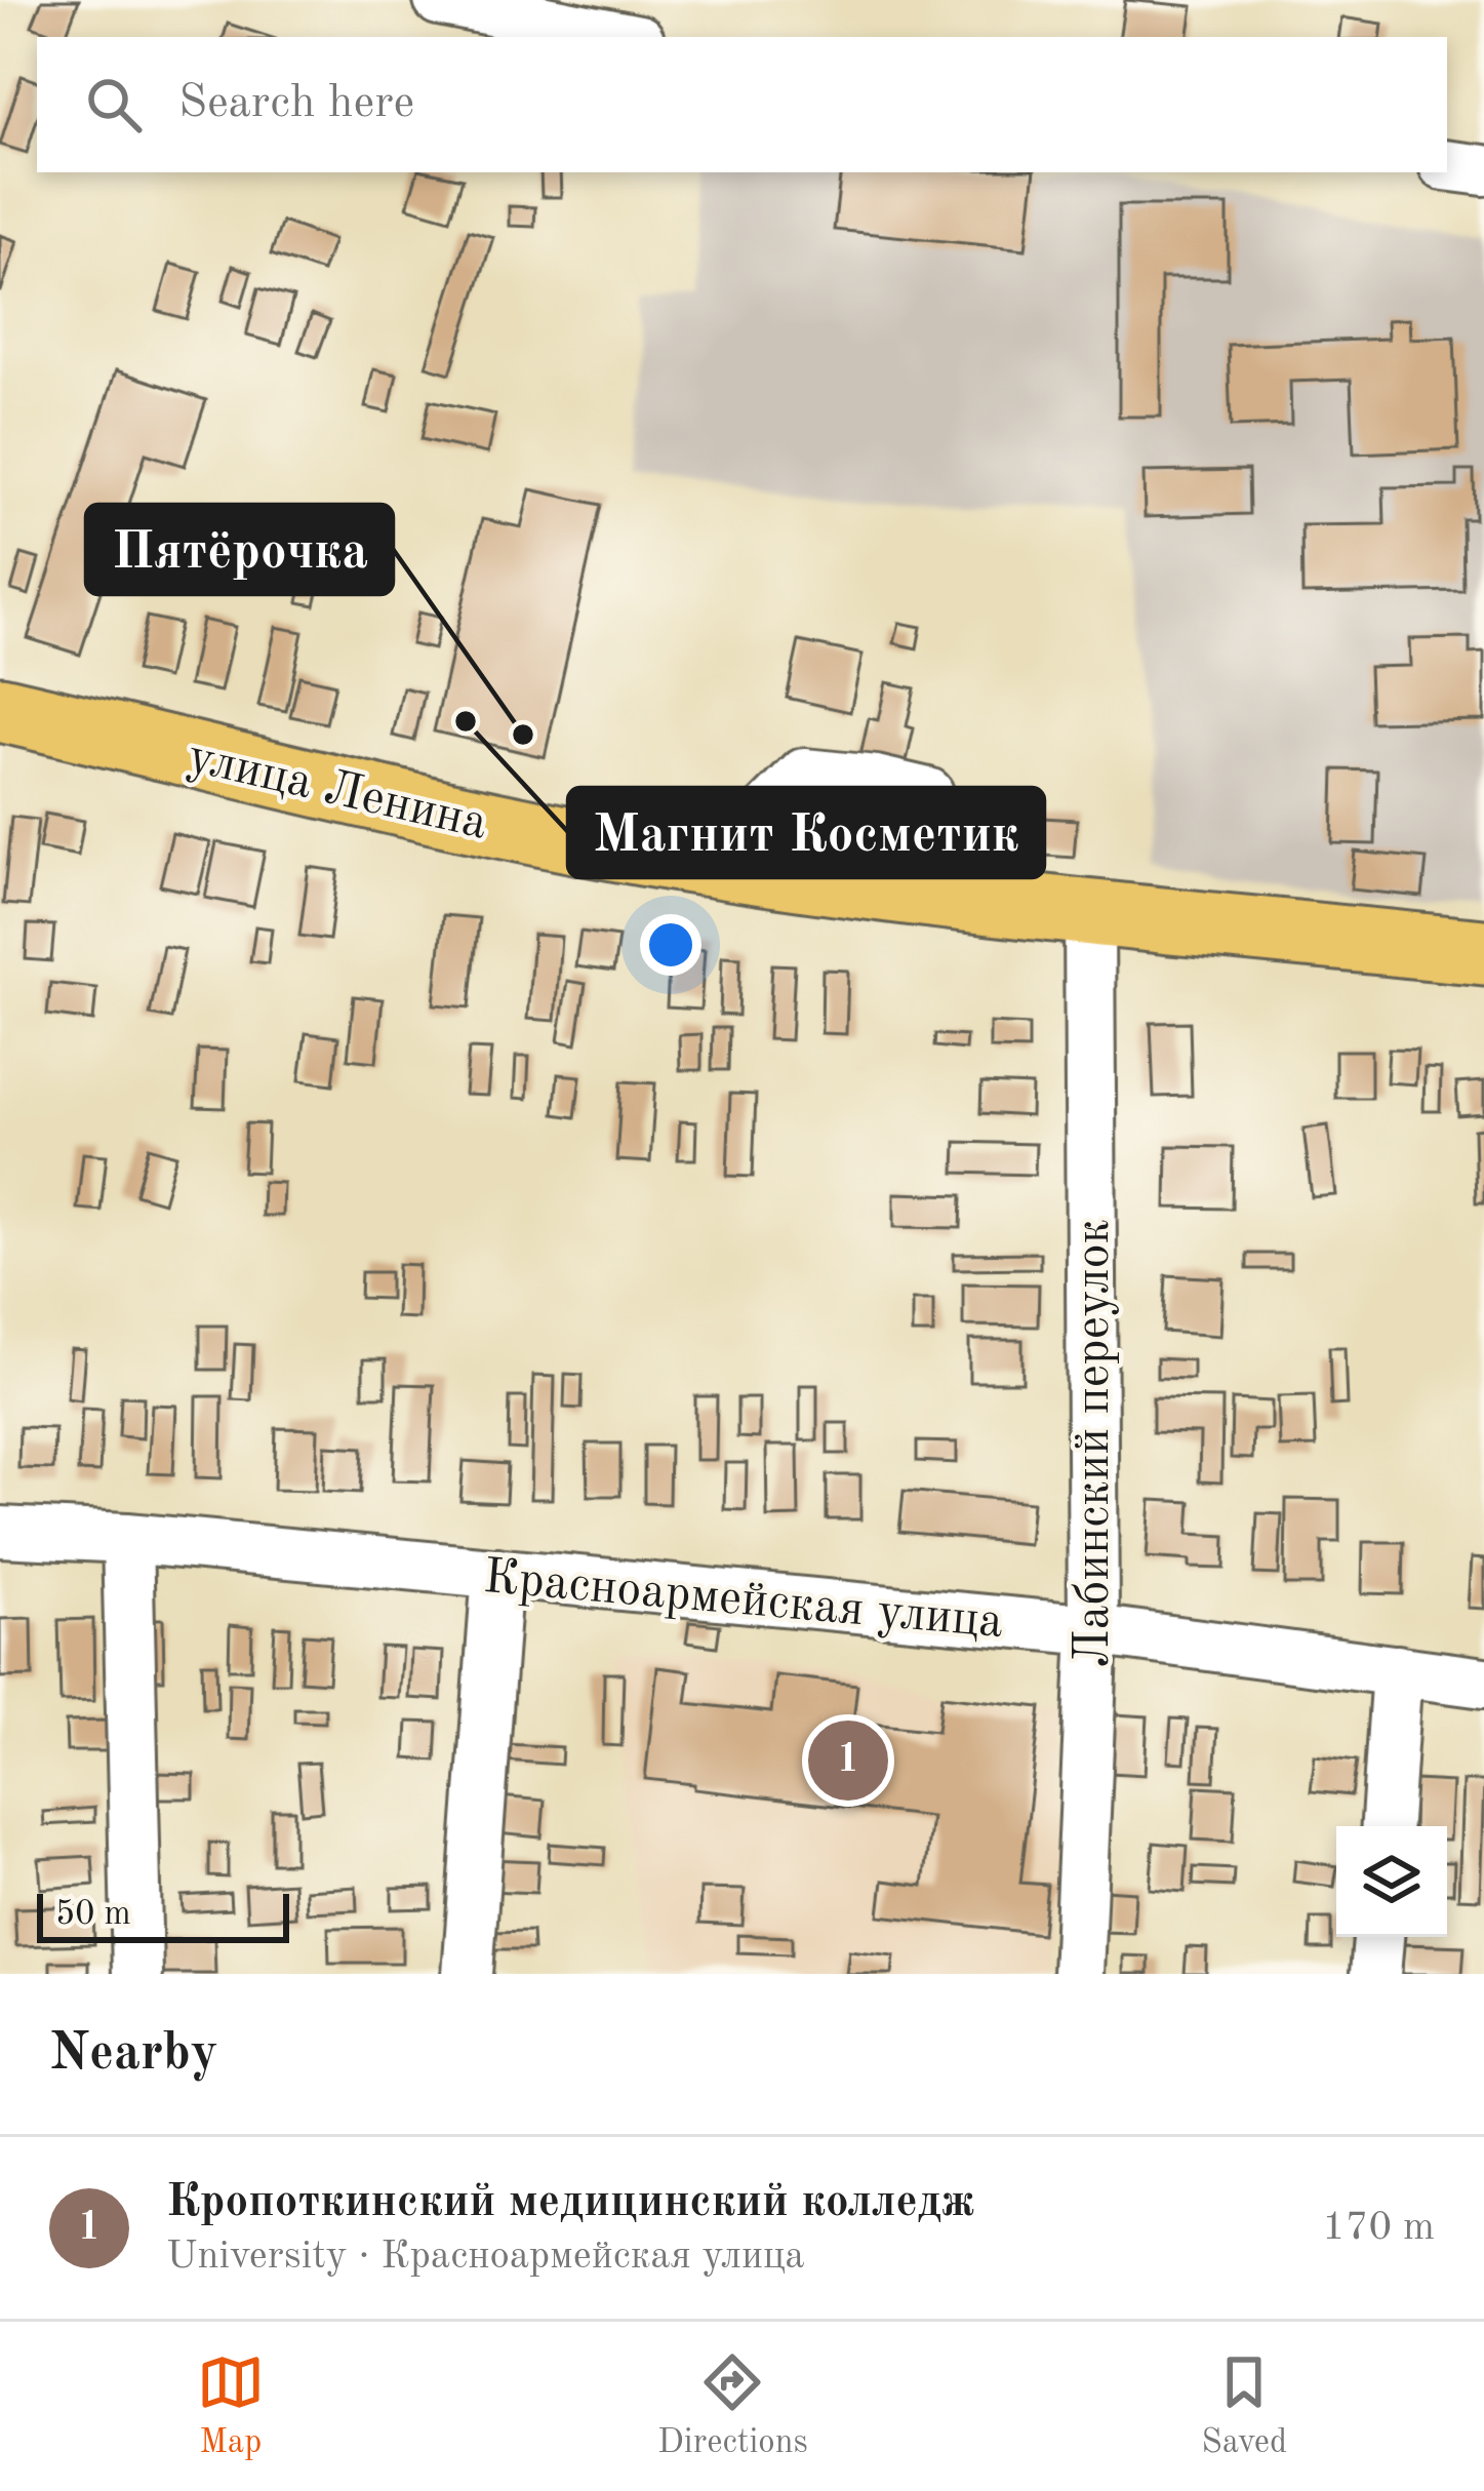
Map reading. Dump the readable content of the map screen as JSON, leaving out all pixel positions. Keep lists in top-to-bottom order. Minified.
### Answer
{"streets":{"main road":["улица Ленина"],"street":["Лабинский переулок","Красноармейская улица"]},"crossings":[["улица Ленина","Лабинский переулок"],["Лабинский переулок","Красноармейская улица"]],"places":["Магнит Косметик","Пятёрочка"],"scale_bar":"50 m","page":{"search":"Search here","pins":"1","scale":"50 m","heading":"Nearby","list":[{"mark":"1","name":"Кропоткинский медицинский колледж","note":"University · Красноармейская улица","value":"170 m"}],"nav":["Map","Directions","Saved"]}}
